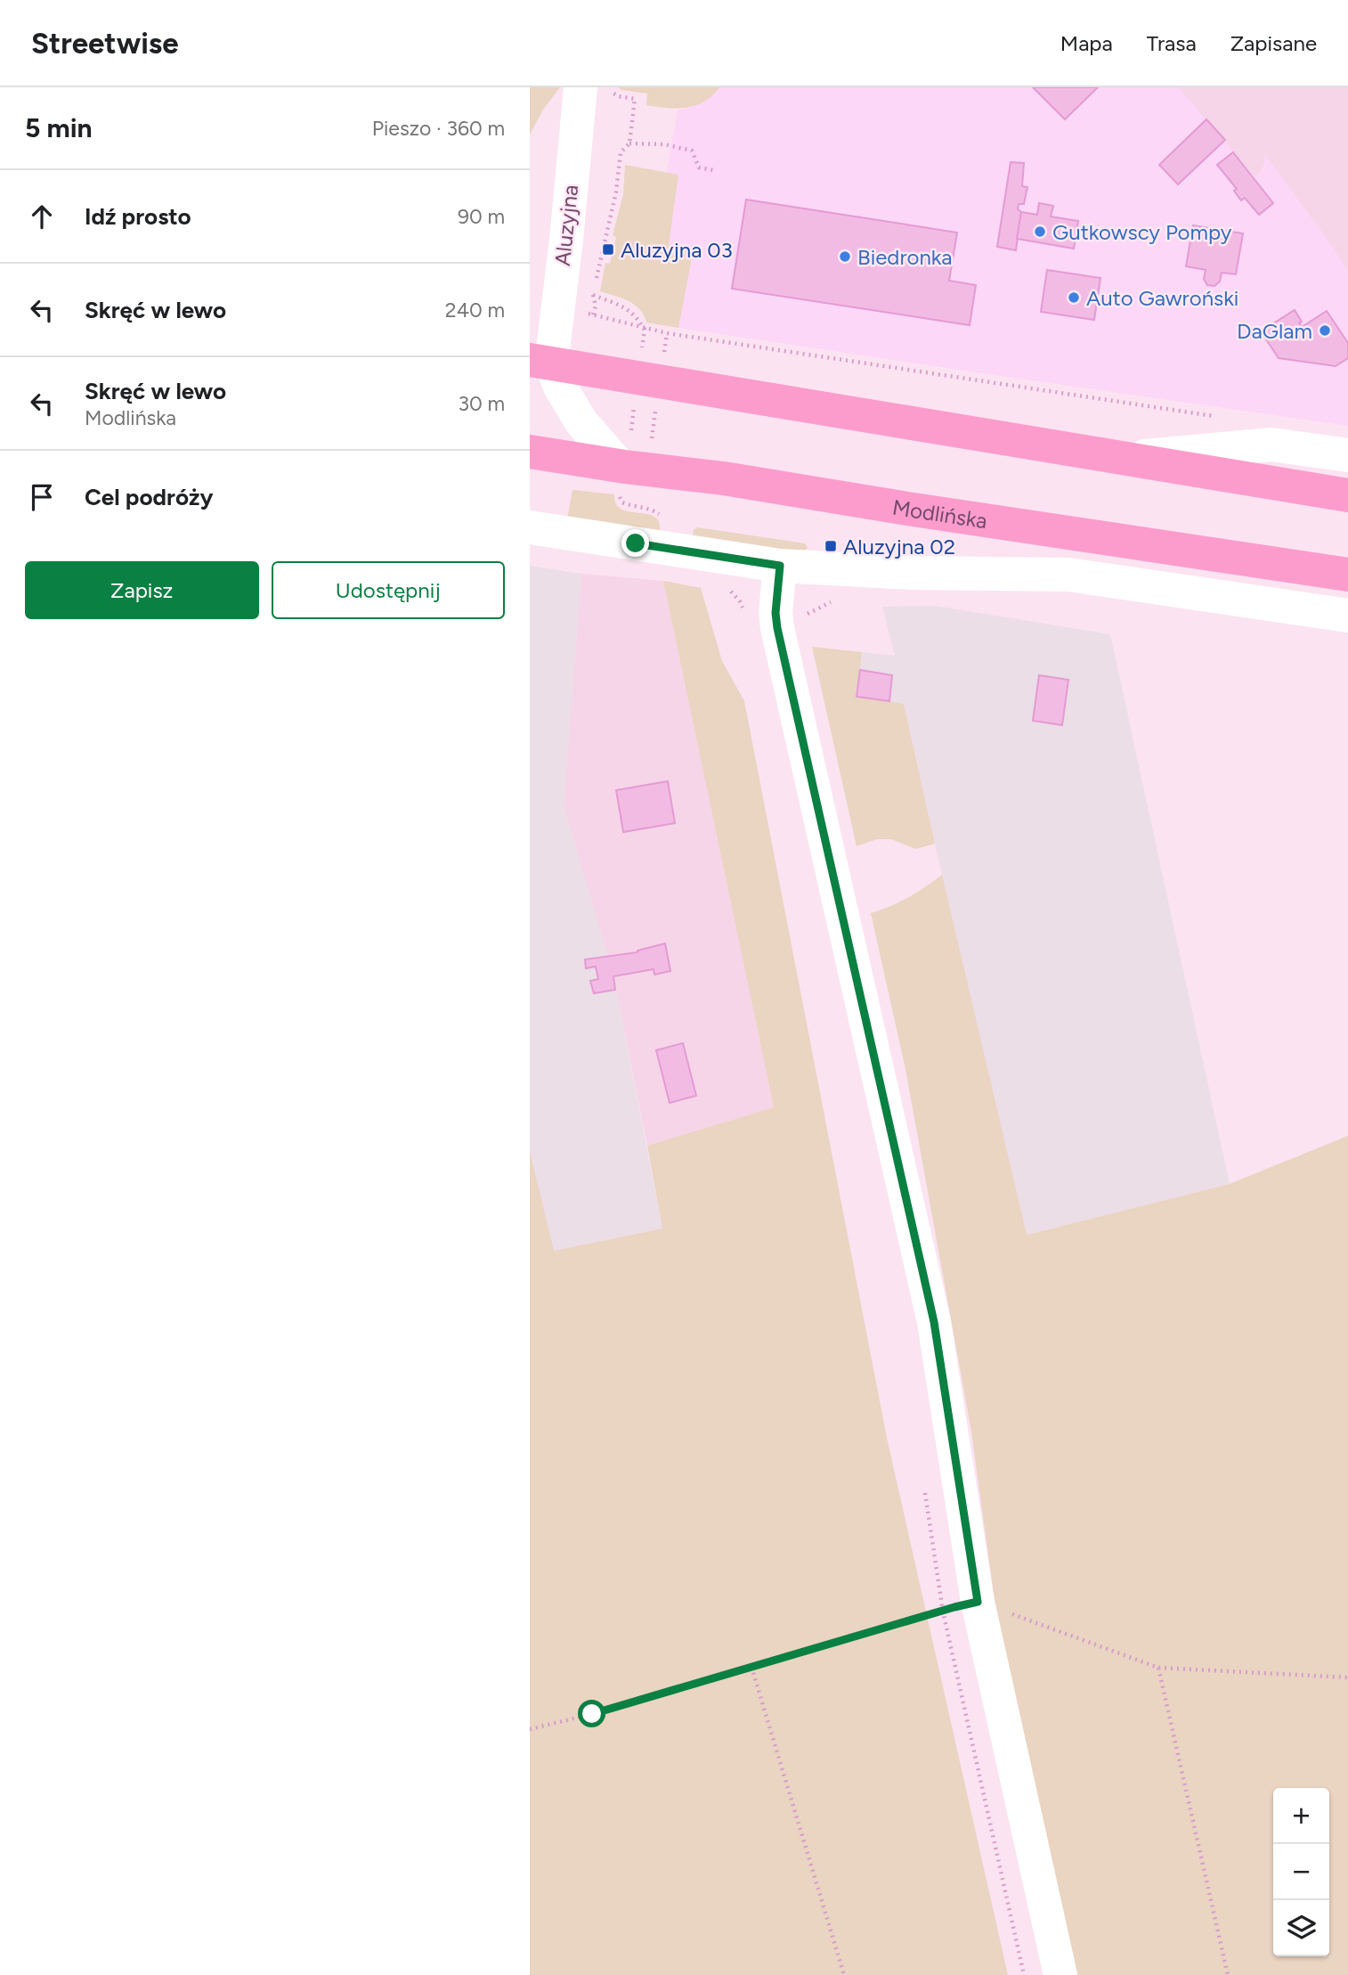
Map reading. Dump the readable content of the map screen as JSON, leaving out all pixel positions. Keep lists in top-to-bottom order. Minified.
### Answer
{"streets":{"main road":["Modlińska"],"street":["Aluzyjna"]},"crossings":[["Aluzyjna","Modlińska"]],"places":{"other":["Gutkowscy Pompy","Biedronka","Auto Gawroński","DaGlam"],"transit":["Aluzyjna 03","Aluzyjna 02"]},"page":{"header":"Streetwise","nav":["Mapa","Trasa","Zapisane"],"heading":["5 min","Pieszo · 360 m"],"list":[["Idź prosto","90 m"],["Skręć w lewo","240 m"],["Skręć w lewo","Modlińska","30 m"],"Cel podróży"],"buttons":["Zapisz","Udostępnij"],"map_buttons":["+","−"]}}
